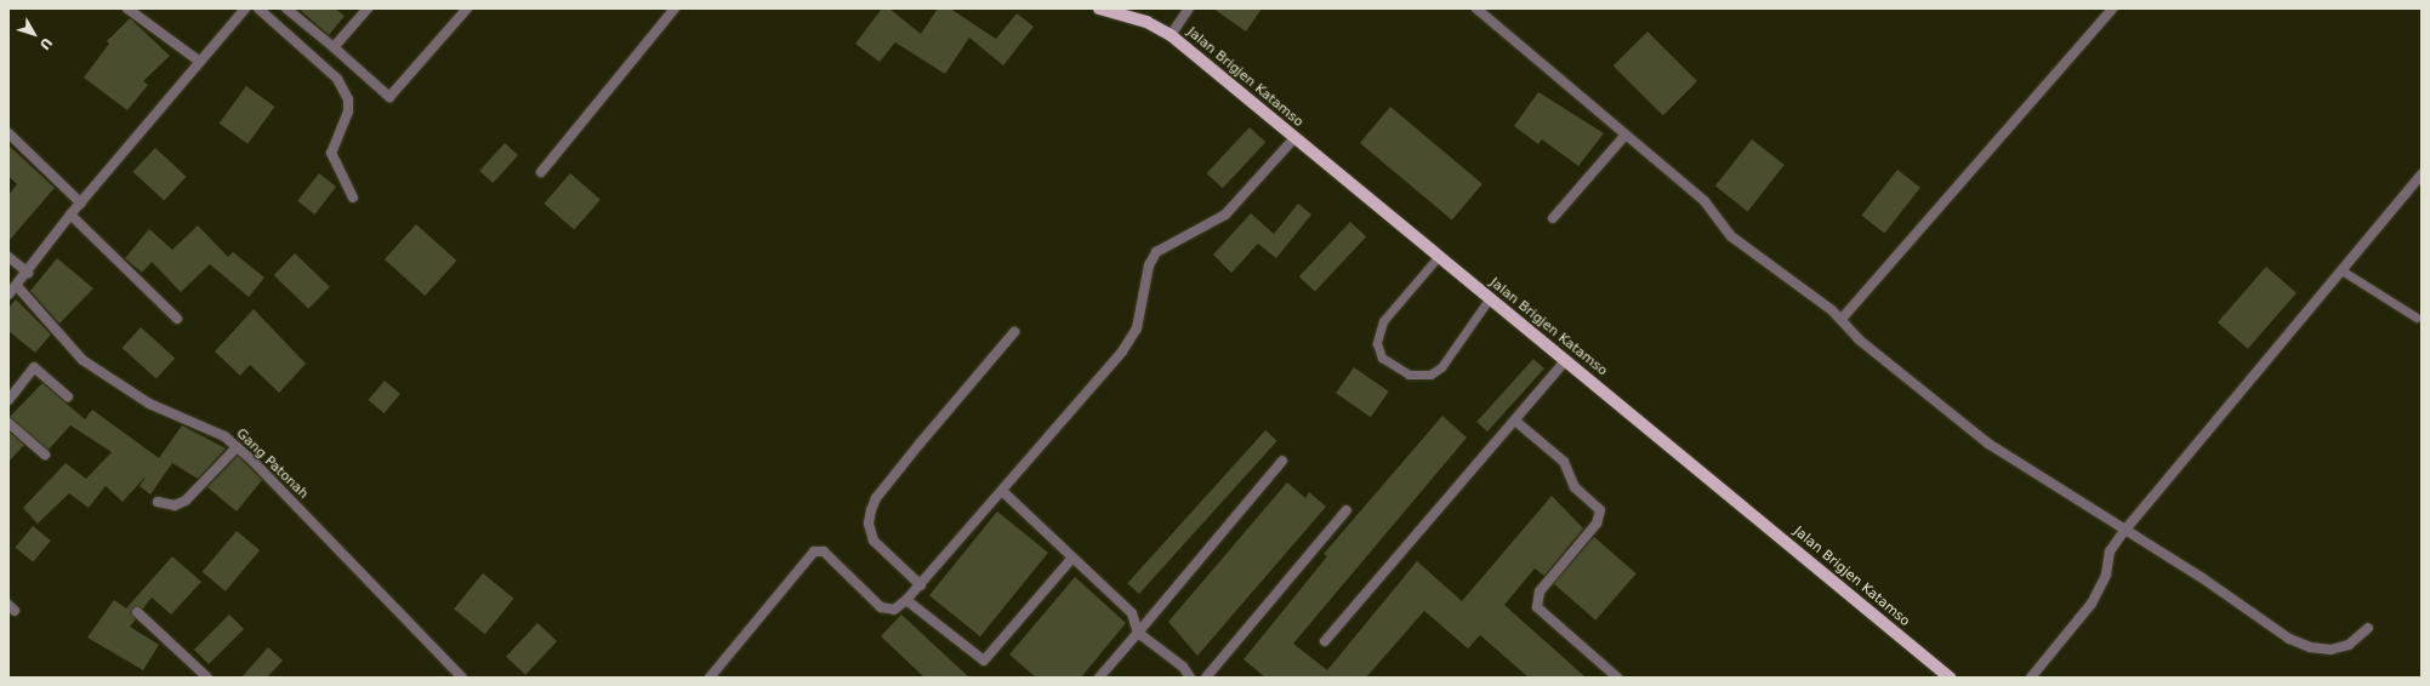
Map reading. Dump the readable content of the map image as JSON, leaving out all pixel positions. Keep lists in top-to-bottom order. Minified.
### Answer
{"streets":{"main road":["Jalan Brigjen Katamso"],"street":["Gang Patonah"]},"north":"bottom right"}
